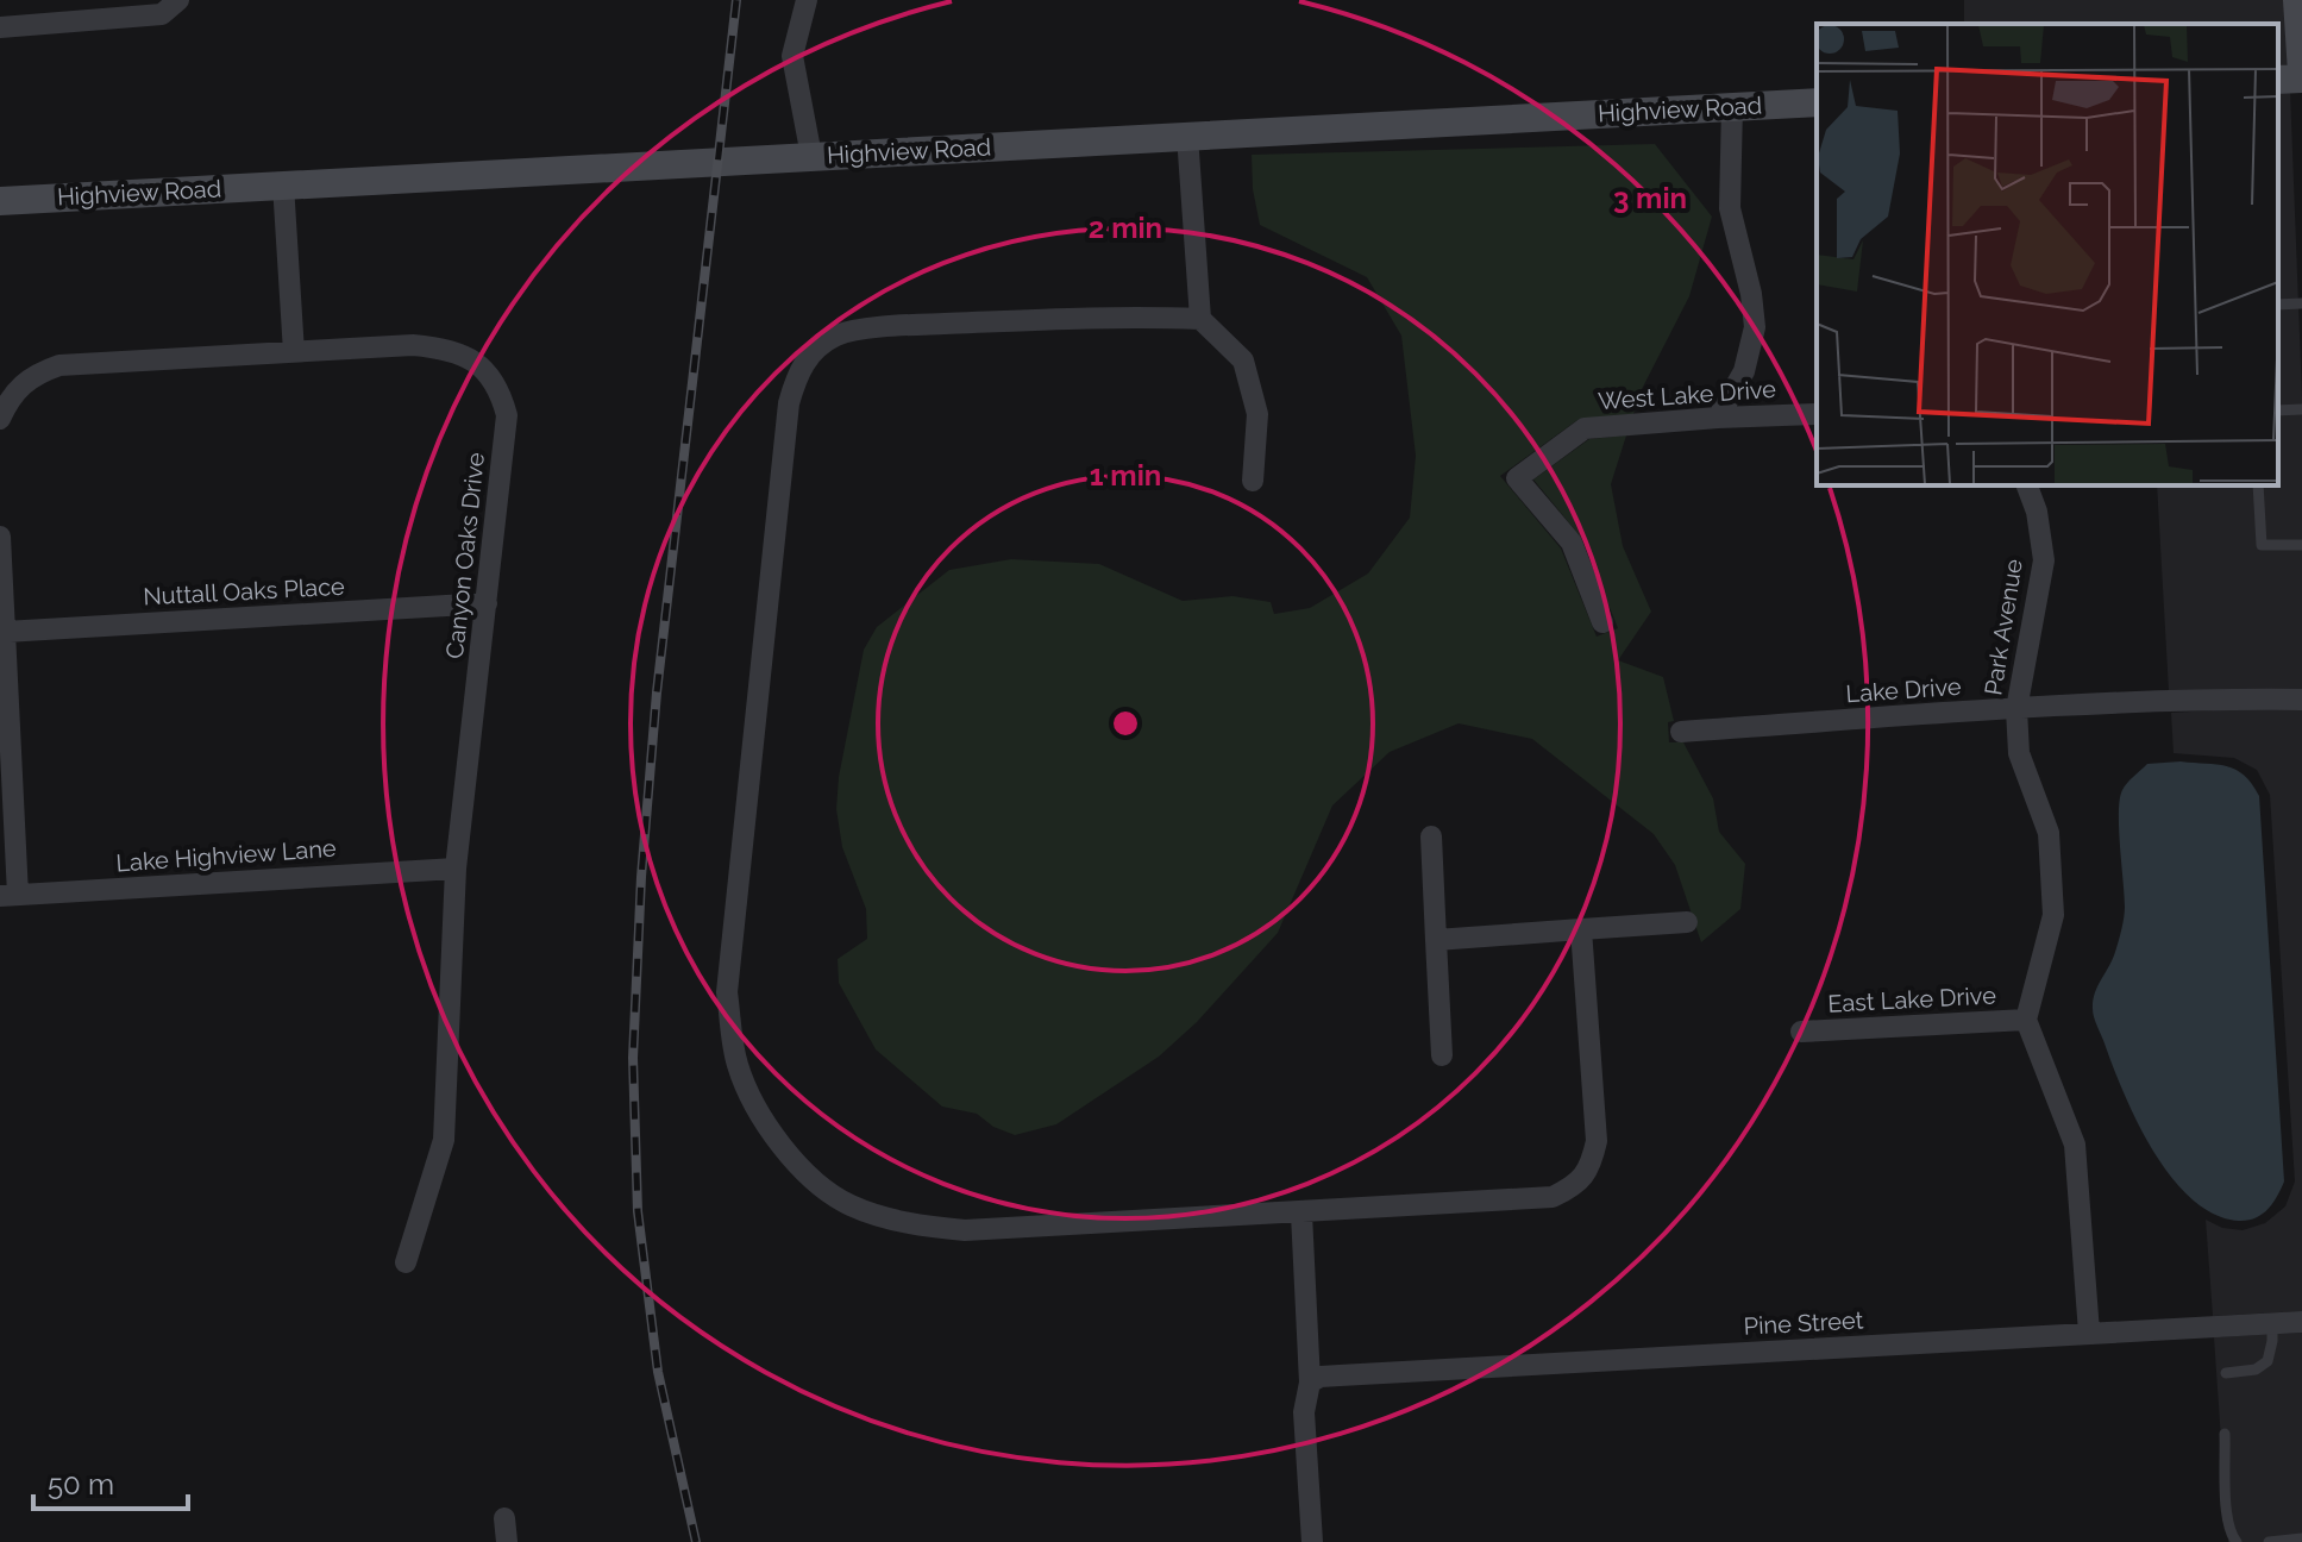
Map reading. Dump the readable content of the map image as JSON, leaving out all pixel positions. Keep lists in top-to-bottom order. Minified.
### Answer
{"streets":{"street":["Highview Road","West Lake Drive","Canyon Oaks Drive","Nuttall Oaks Place","Park Avenue","Lake Drive","Lake Highview Lane","East Lake Drive","Pine Street"]},"crossings":[["Canyon Oaks Drive","Nuttall Oaks Place"],["Canyon Oaks Drive","Lake Highview Lane"],["Park Avenue","Lake Drive"],["Park Avenue","East Lake Drive"]],"scale_bar":"50 m","rings":["3 min","2 min","1 min"]}
